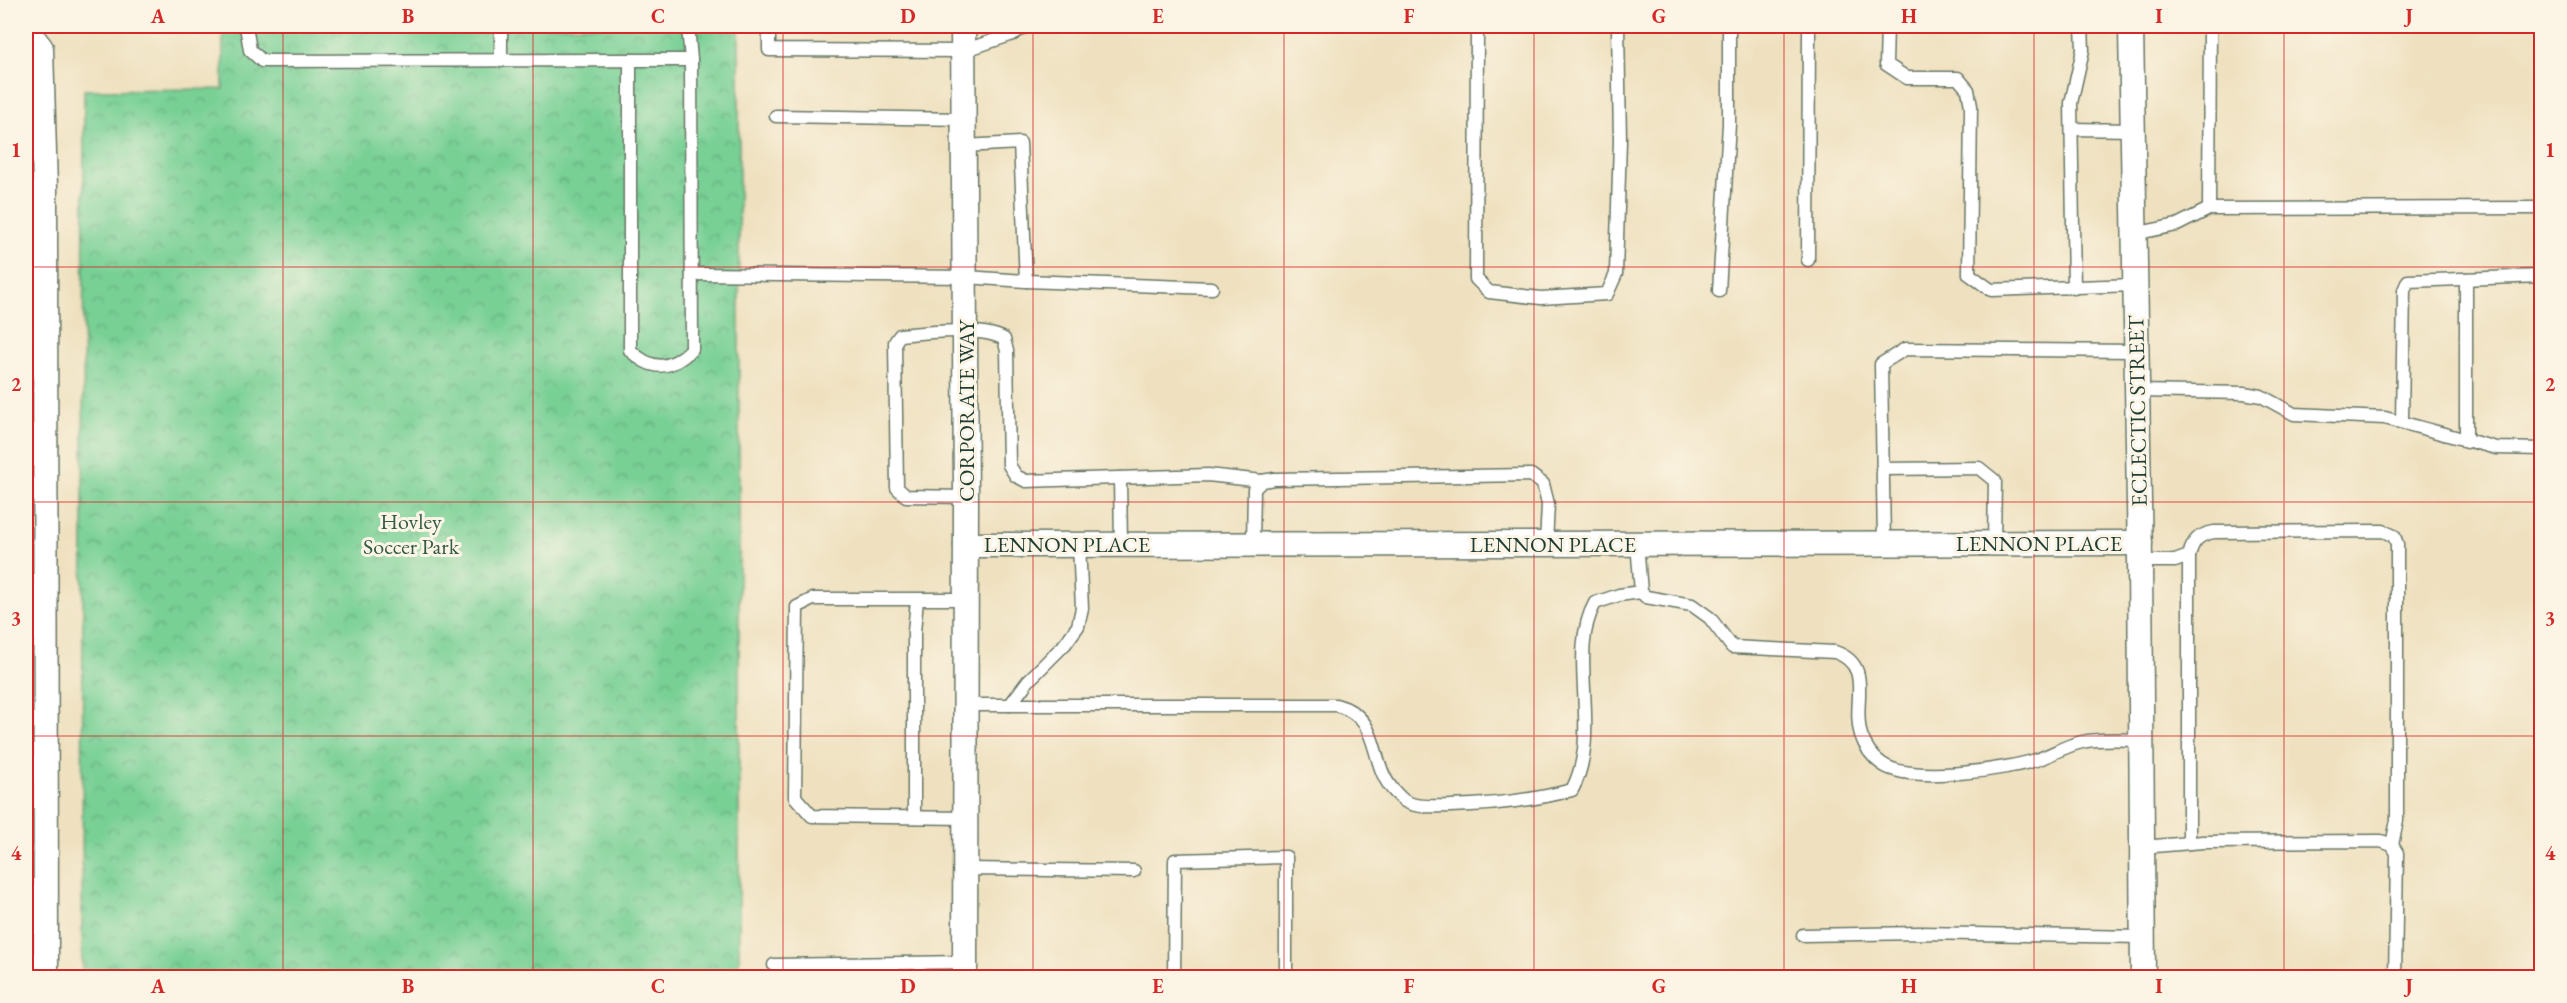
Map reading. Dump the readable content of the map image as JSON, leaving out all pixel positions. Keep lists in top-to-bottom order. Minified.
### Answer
{"streets":{"street":["CORPORATE WAY","ECLECTIC STREET","LENNON PLACE"]},"crossings":[["CORPORATE WAY","LENNON PLACE"],["ECLECTIC STREET","LENNON PLACE"]],"parks":["Hovley Soccer Park"],"grid":{"columns":["A","B","C","D","E","F","G","H","I","J"],"rows":["1","2","3","4"]}}
